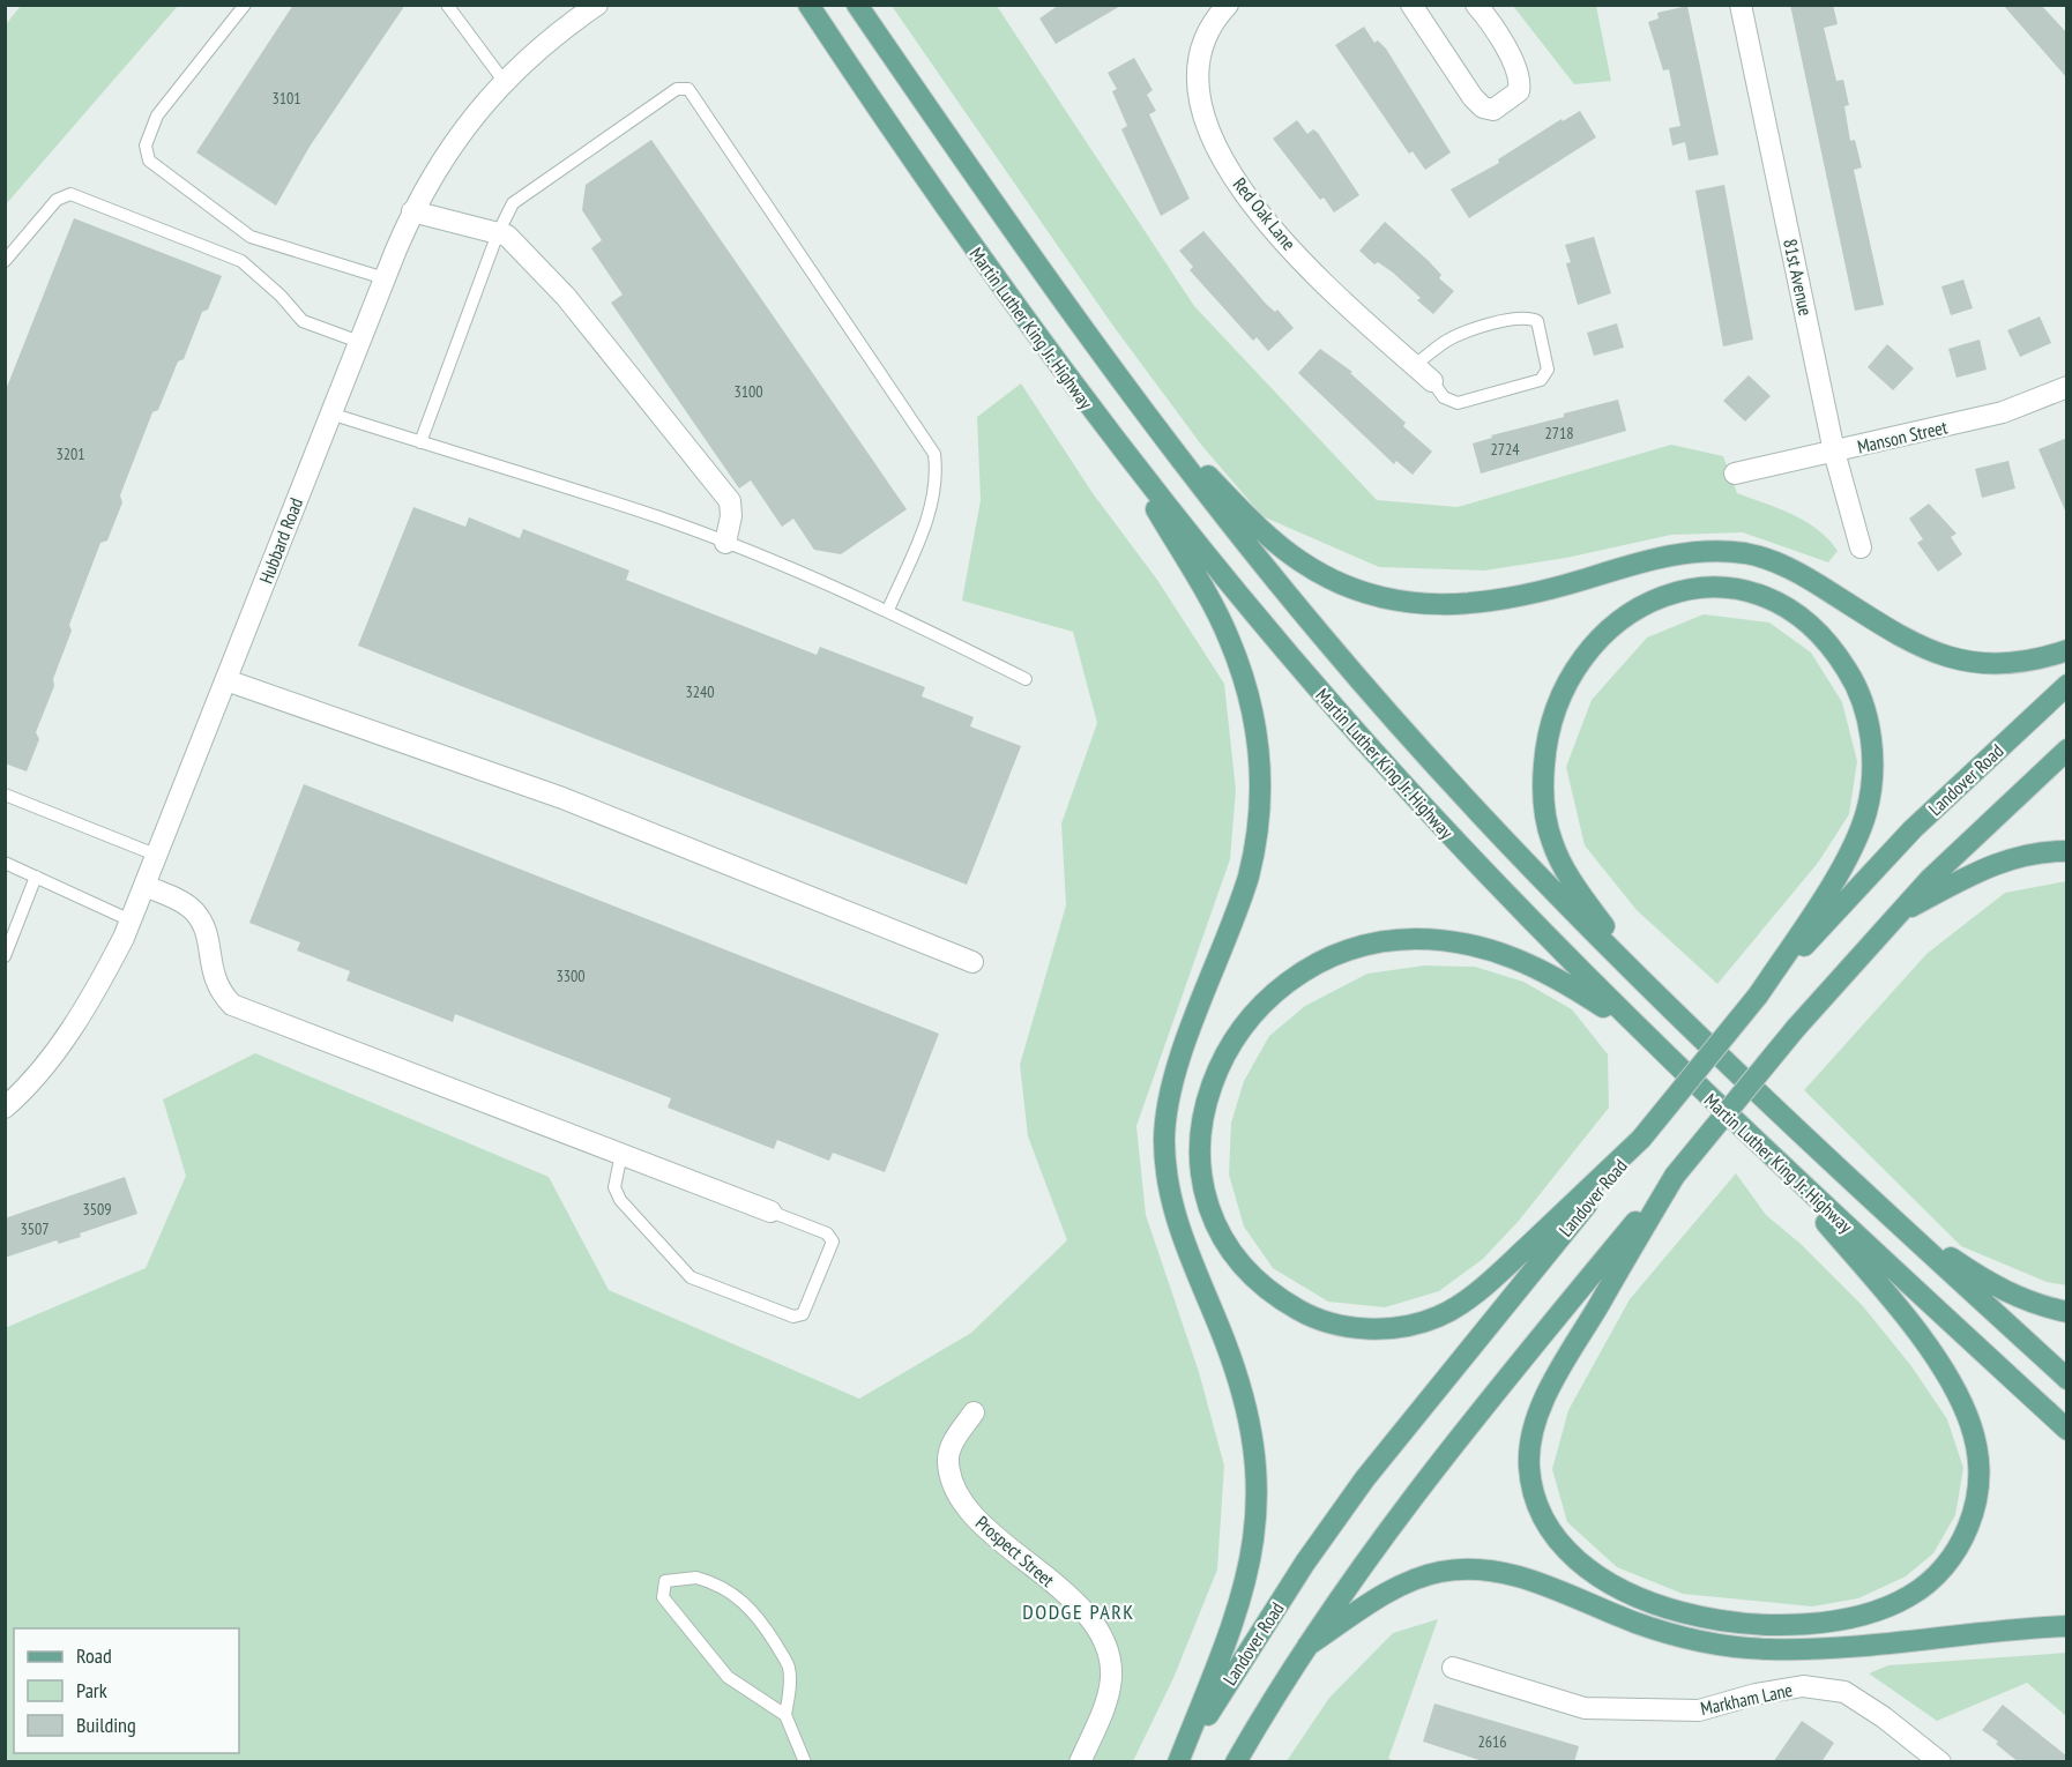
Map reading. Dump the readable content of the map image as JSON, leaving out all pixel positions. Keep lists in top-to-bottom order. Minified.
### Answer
{"streets":{"main road":["Martin Luther King Jr. Highway","Landover Road"],"street":["Red Oak Lane","81st Avenue","Manson Street","Hubbard Road","Prospect Street","Markham Lane"]},"crossings":[["81st Avenue","Manson Street"]],"districts":["DODGE PARK"],"house_numbers":["3101","3100","2718","2724","3201","3240","3300","3509","3507","2616"],"legend":["Road","Park","Building"]}
